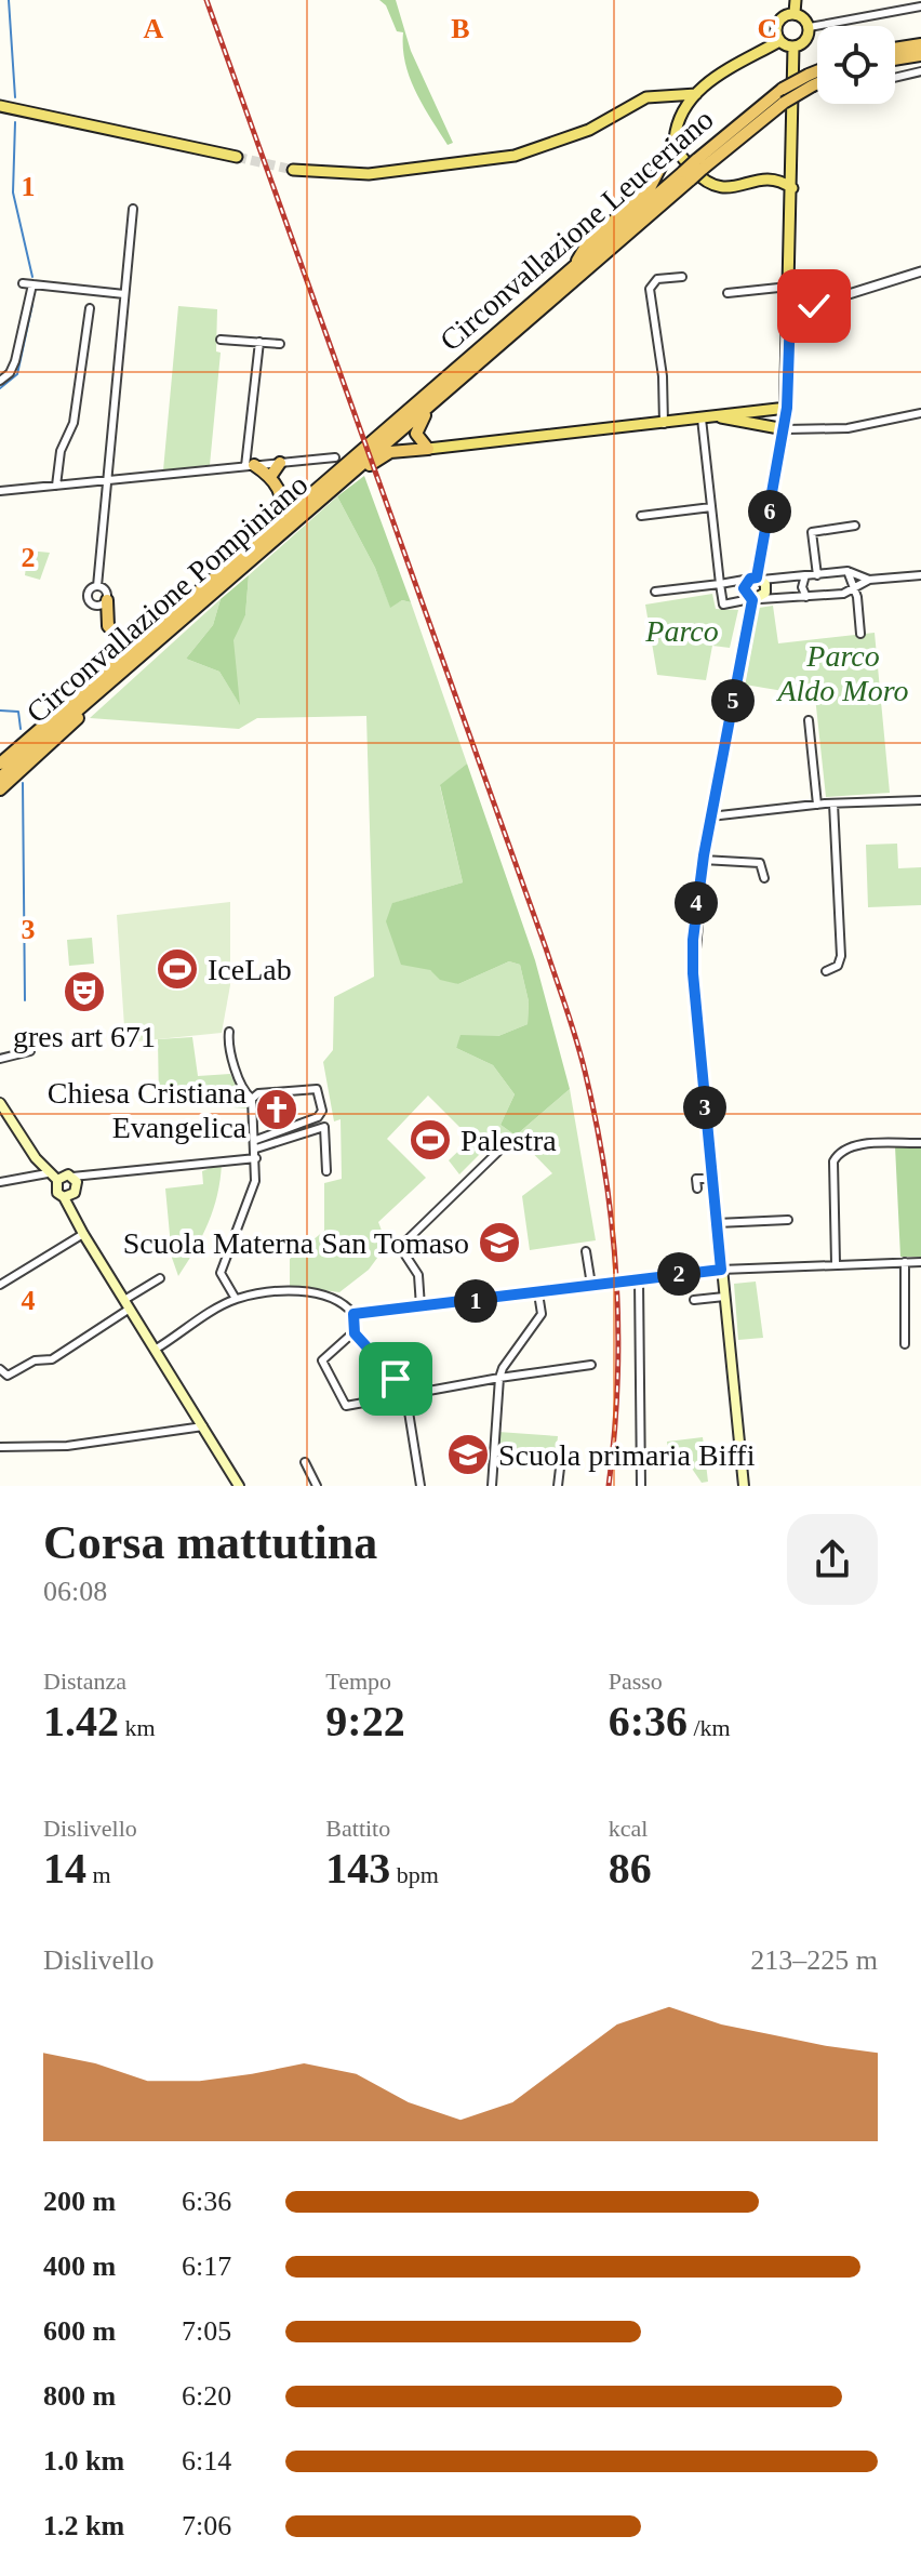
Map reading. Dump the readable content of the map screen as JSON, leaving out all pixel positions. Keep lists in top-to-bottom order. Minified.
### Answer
{"streets":{"highway":["Circonvallazione Leuceriano","Circonvallazione Pompiniano"]},"crossings":[["Circonvallazione Leuceriano","Circonvallazione Pompiniano"]],"parks":["Parco","Parco Aldo Moro"],"places":{"sports":["IceLab","Palestra"],"theatre":["gres art 671"],"church":["Chiesa Cristiana Evangelica"],"school or university":["Scuola Materna San Tomaso","Scuola primaria Biffi"]},"page":{"pins":["6","5","4","3","2","1"],"heading":["Corsa mattutina","06:08"],"stats":[["Distanza","1.42 km"],["Tempo","9:22"],["Passo","6:36 /km"],["Dislivello","14 m"],["Battito","143 bpm"],["kcal","86"]],"chart":["Dislivello","213–225 m"],"list":[{"name":"200 m","note":"6:36"},{"name":"400 m","note":"6:17"},{"name":"600 m","note":"7:05"},{"name":"800 m","note":"6:20"},{"name":"1.0 km","note":"6:14"},{"name":"1.2 km","note":"7:06"}]},"grid":{"columns":["A","B","C"],"rows":["1","2","3","4"]}}
